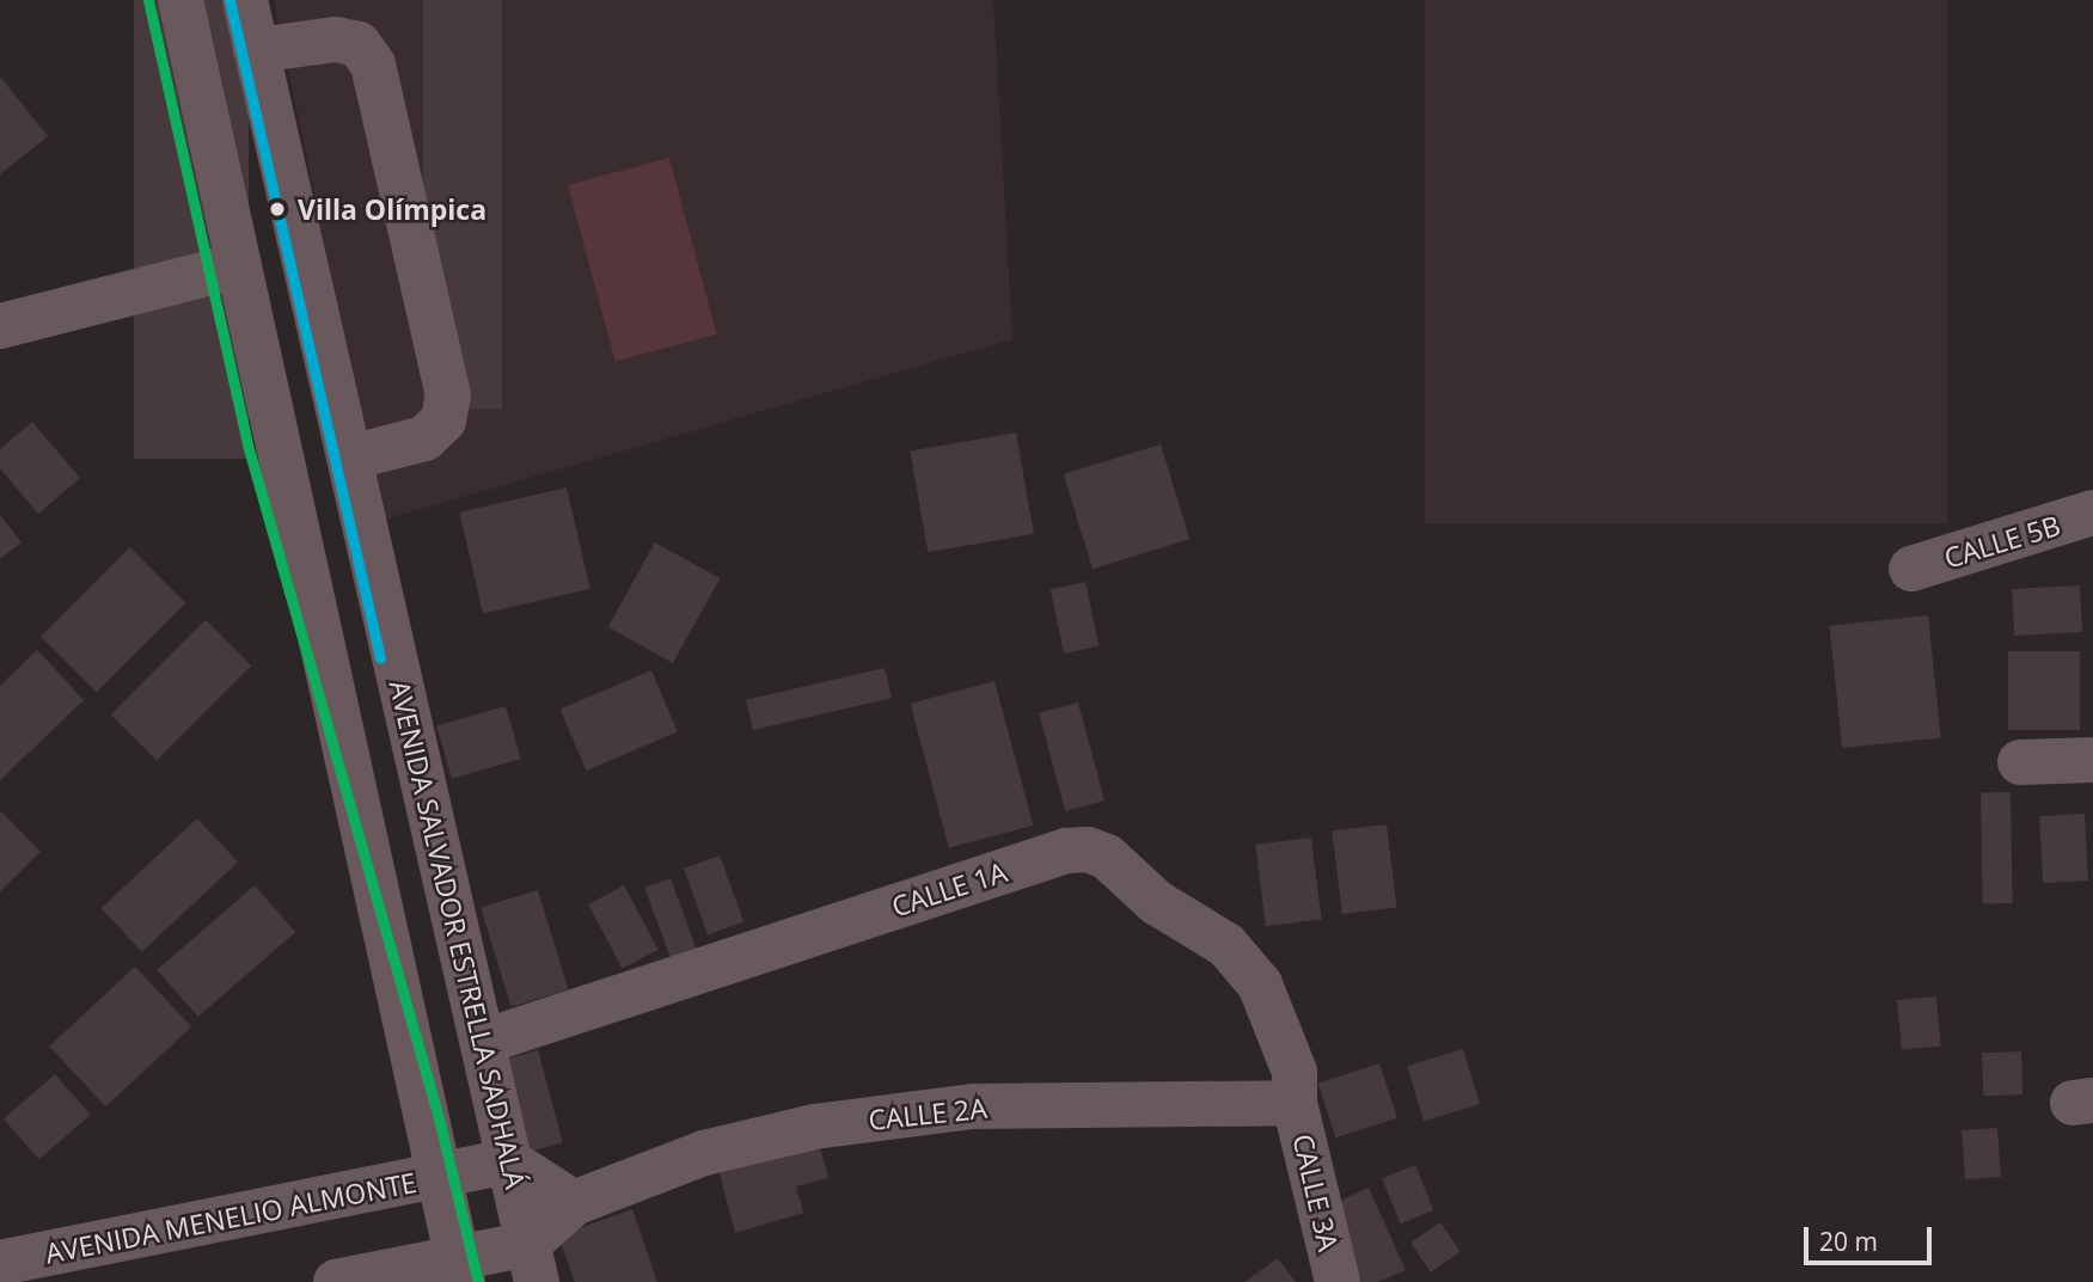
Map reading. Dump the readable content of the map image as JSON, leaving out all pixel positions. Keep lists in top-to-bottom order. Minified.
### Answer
{"streets":{"main road":["AVENIDA SALVADOR ESTRELLA SADHALÁ"],"street":["CALLE 5B","CALLE 1A","CALLE 2A","CALLE 3A","AVENIDA MENELIO ALMONTE"]},"crossings":[["CALLE 1A","AVENIDA SALVADOR ESTRELLA SADHALÁ"],["CALLE 1A","CALLE 2A"],["CALLE 1A","CALLE 3A"],["AVENIDA SALVADOR ESTRELLA SADHALÁ","CALLE 2A"],["AVENIDA SALVADOR ESTRELLA SADHALÁ","AVENIDA MENELIO ALMONTE"],["CALLE 2A","CALLE 3A"]],"places":["Villa Olímpica"],"scale_bar":"20 m"}
